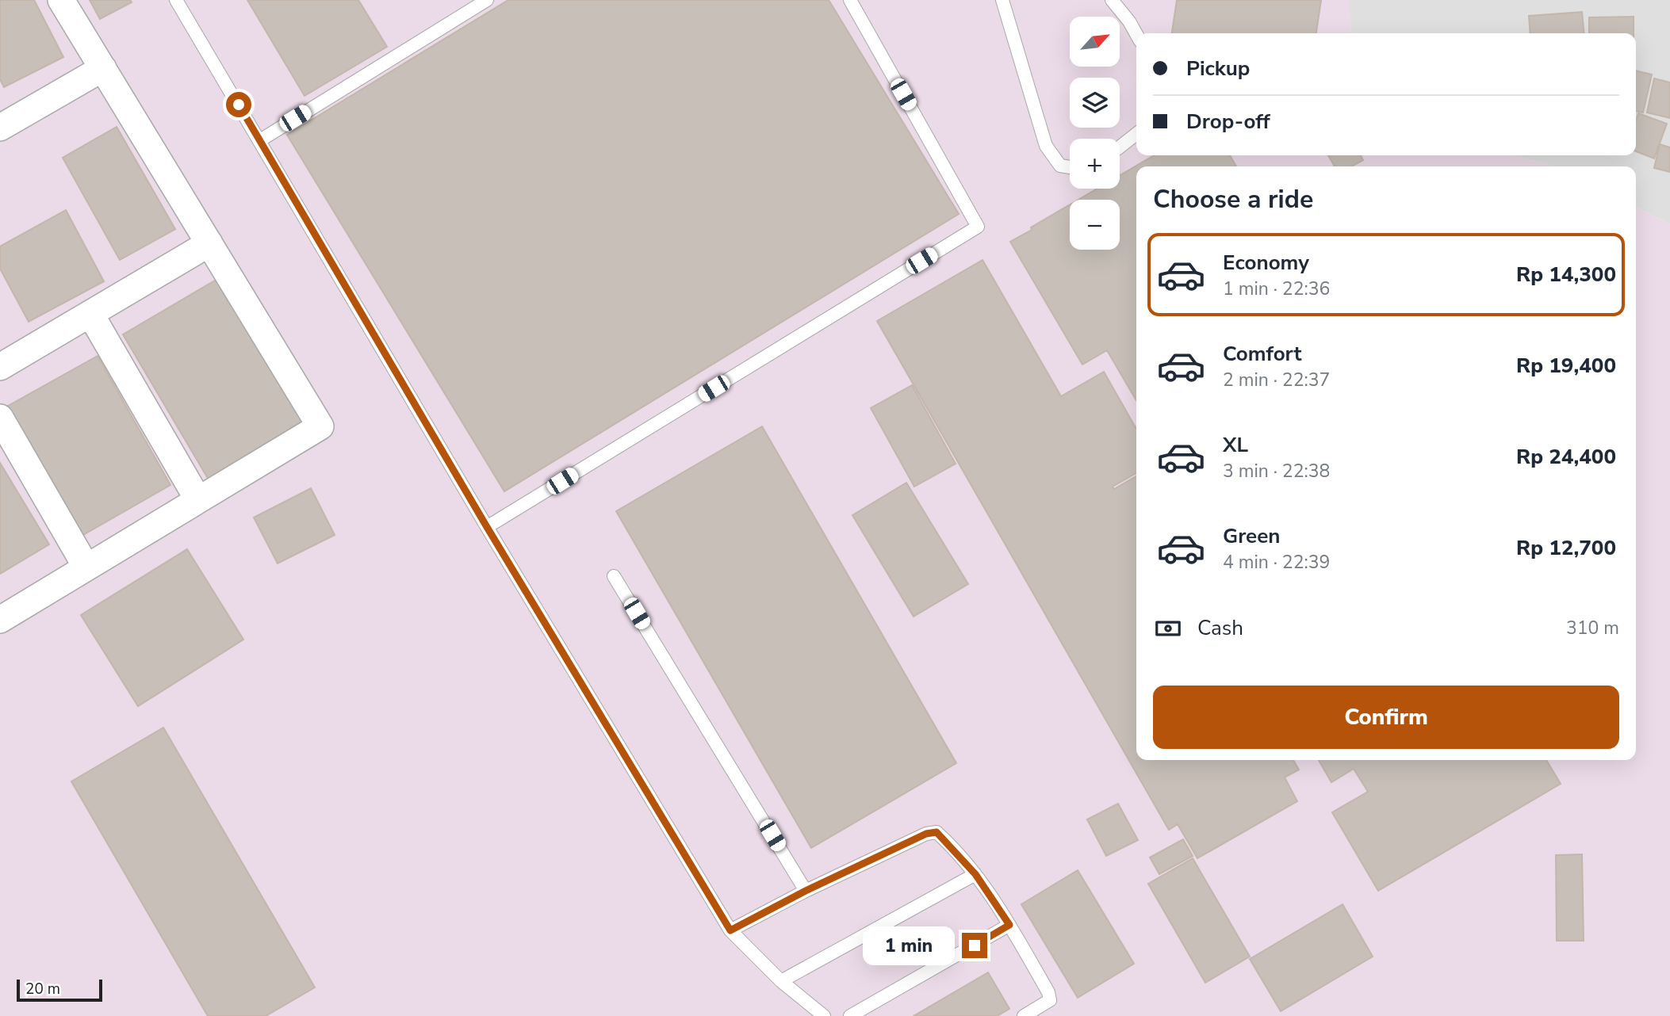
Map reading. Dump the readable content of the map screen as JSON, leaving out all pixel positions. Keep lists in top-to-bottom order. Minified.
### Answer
{"scale_bar":"20 m","north":"top right","page":{"map_buttons":["+","−"],"banner":["Pickup","Drop-off"],"heading":"Choose a ride","list":[{"name":"Economy","note":"1 min · 22:36","value":"Rp 14,300"},{"name":"Comfort","note":"2 min · 22:37","value":"Rp 19,400"},{"name":"XL","note":"3 min · 22:38","value":"Rp 24,400"},{"name":"Green","note":"4 min · 22:39","value":"Rp 12,700"}],"pay":["Cash","310 m"],"buttons":"Confirm","bubble":"1 min","scale":"20 m"}}
